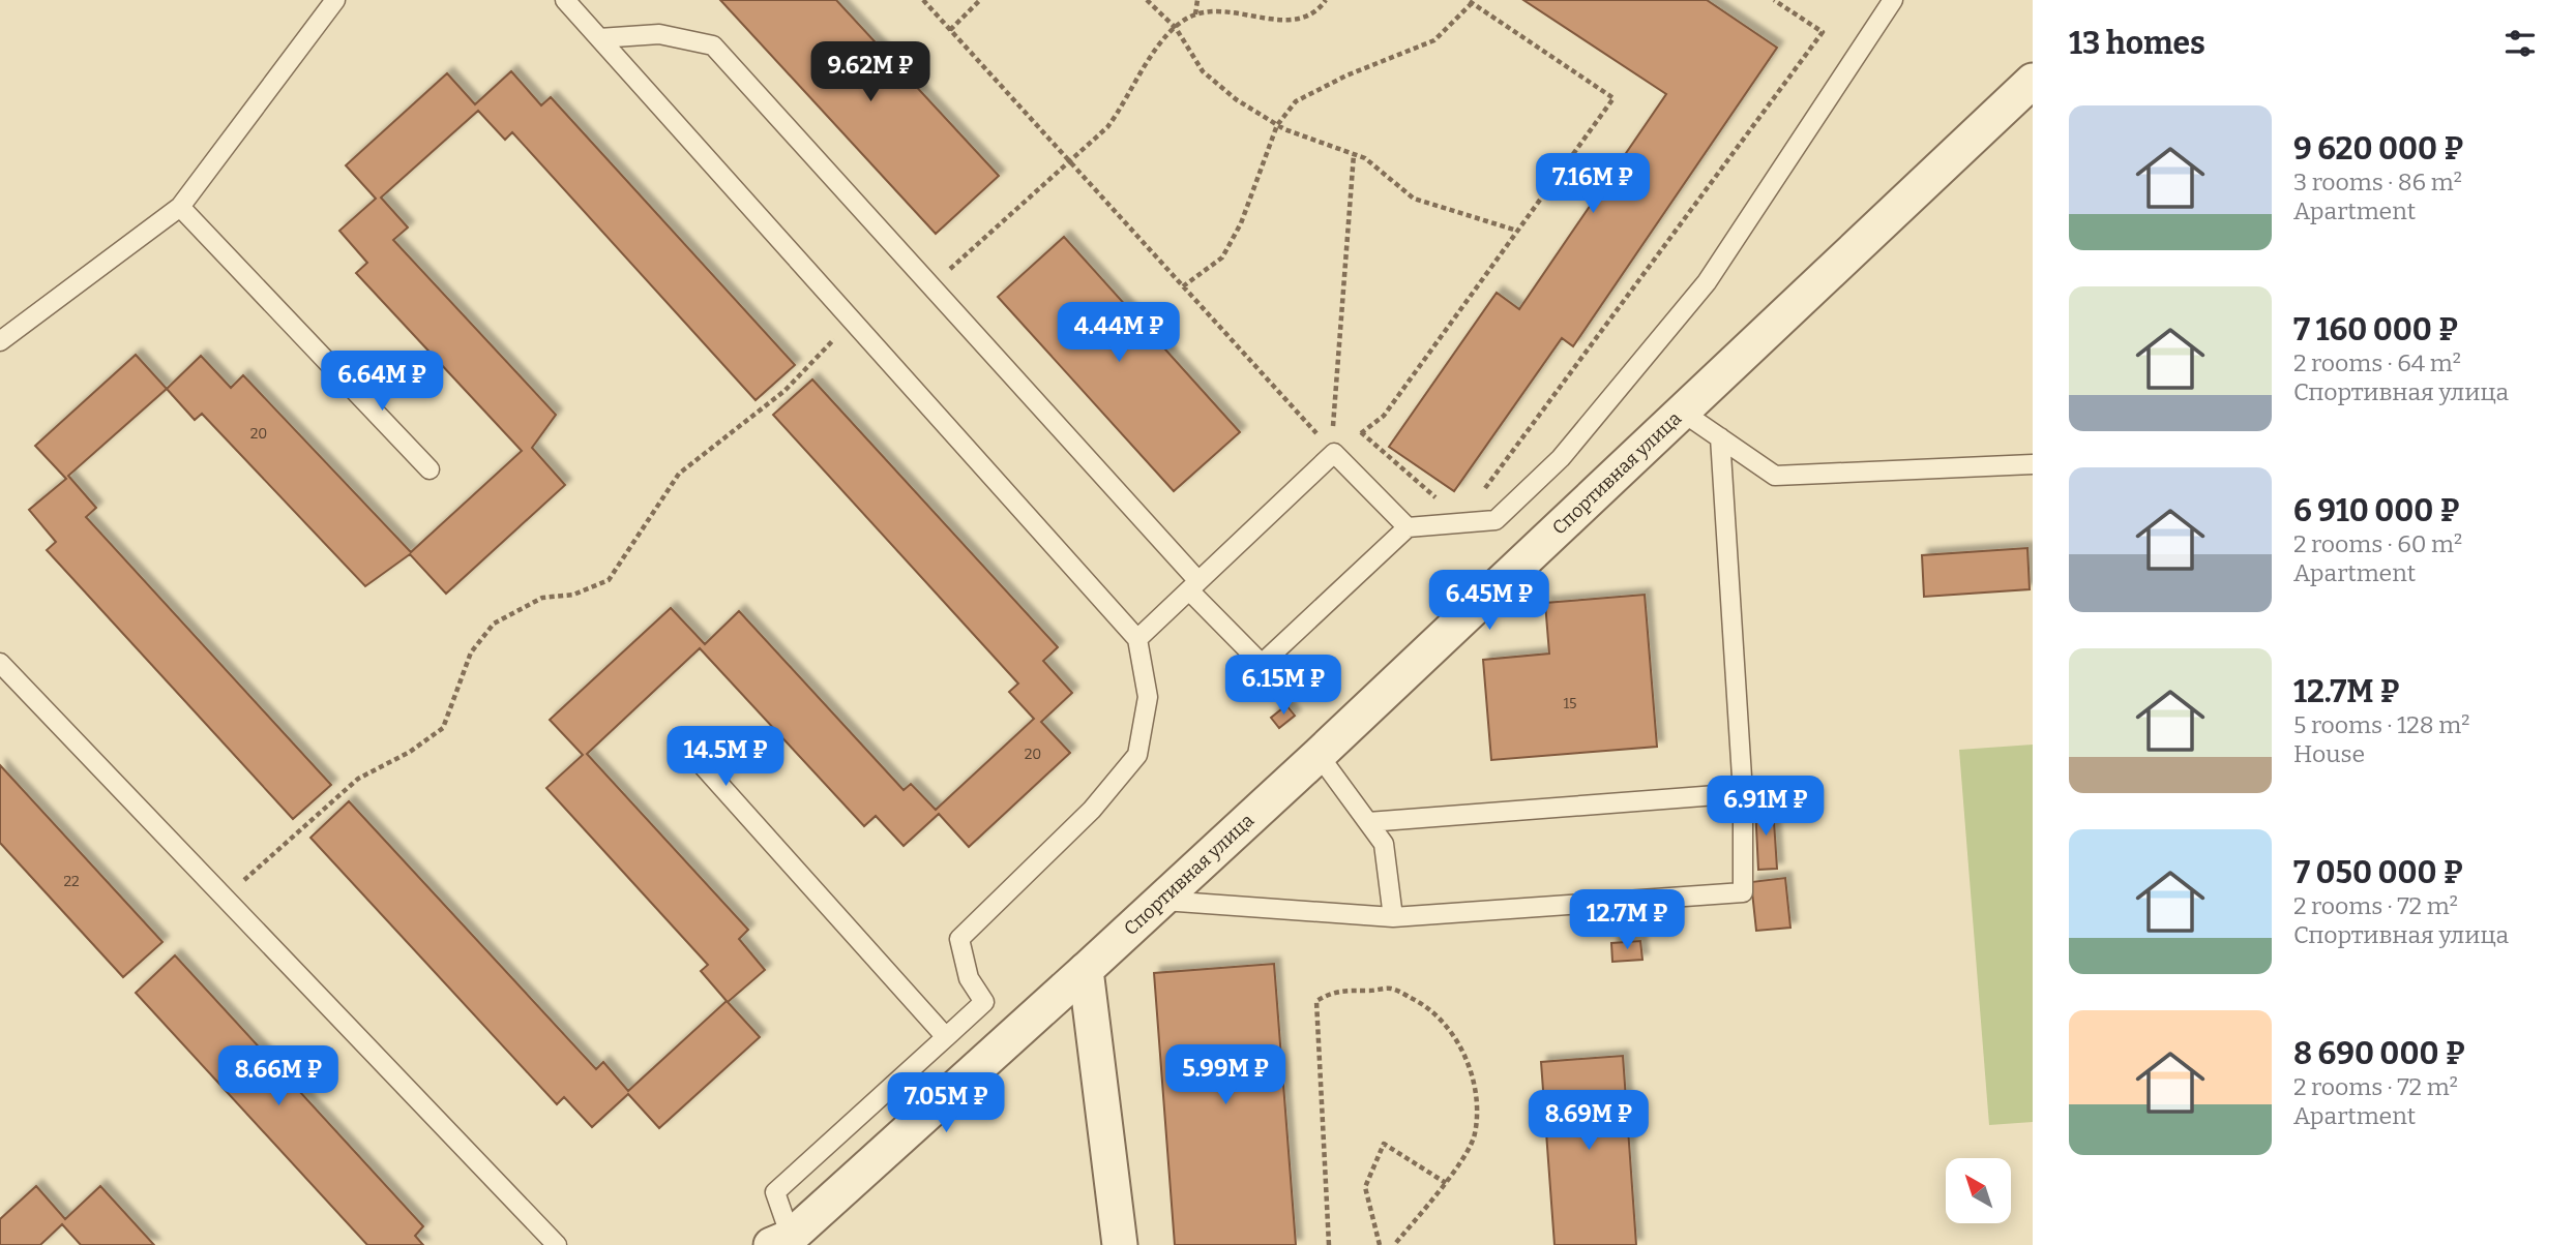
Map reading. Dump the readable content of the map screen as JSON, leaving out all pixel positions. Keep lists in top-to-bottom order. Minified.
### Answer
{"streets":{"street":["Спортивная улица"]},"house_numbers":["20","15","20","22"],"north":"top left","page":{"heading":"13 homes","price":["9.62M ₽","7.16M ₽","4.44M ₽","6.64M ₽","6.45M ₽","6.15M ₽","14.5M ₽","6.91M ₽","12.7M ₽","5.99M ₽","8.66M ₽","7.05M ₽","8.69M ₽"],"list":[{"name":"9 620 000 ₽","note":"3 rooms · 86 m² · Apartment"},{"name":"7 160 000 ₽","note":"2 rooms · 64 m² · Спортивная улица"},{"name":"6 910 000 ₽","note":"2 rooms · 60 m² · Apartment"},{"name":"12.7M ₽","note":"5 rooms · 128 m² · House"},{"name":"7 050 000 ₽","note":"2 rooms · 72 m² · Спортивная улица"},{"name":"8 690 000 ₽","note":"2 rooms · 72 m² · Apartment"}]}}
